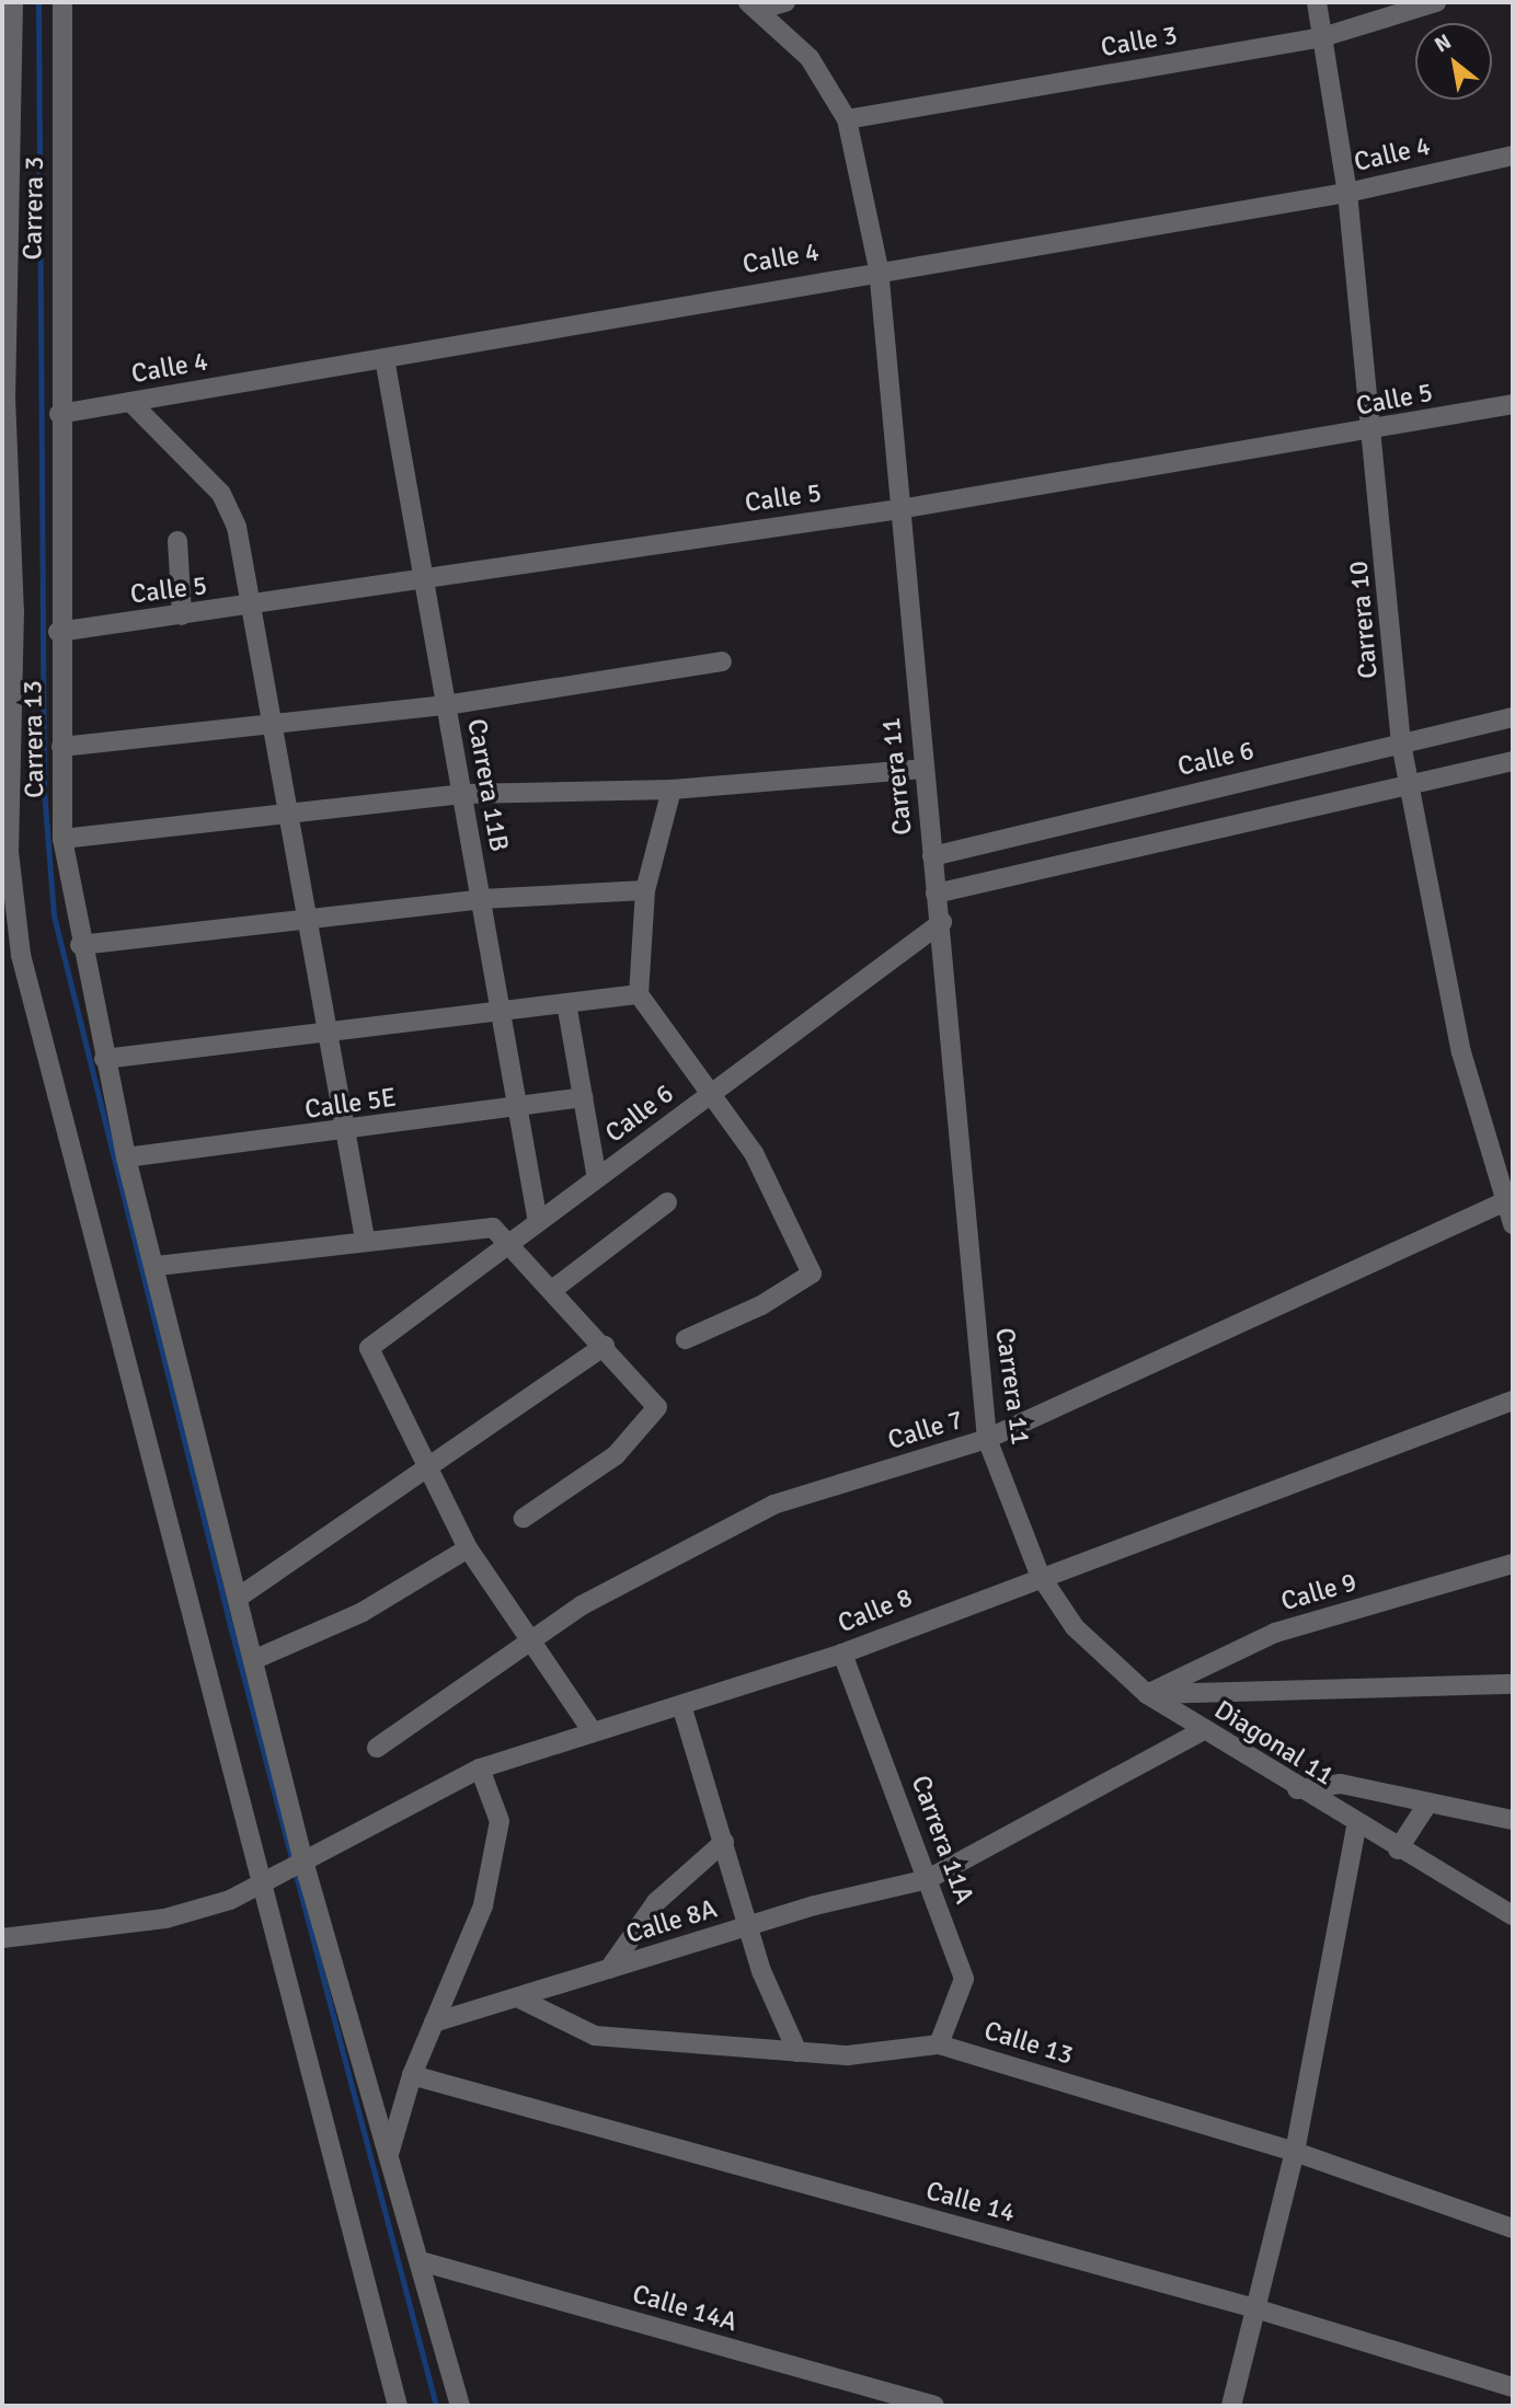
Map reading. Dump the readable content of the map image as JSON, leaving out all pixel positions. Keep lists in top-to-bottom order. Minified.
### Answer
{"streets":{"street":["Calle 3","Calle 4","Carrera 3","Calle 5","Carrera 10","Carrera 13","Calle 6","Carrera 11","Carrera 11B","Calle 5E","Calle 7","Calle 9","Calle 8","Diagonal 11","Carrera 11A","Calle 8A","Calle 13","Calle 14","Calle 14A"]},"crossings":[["Calle 3","Carrera 10"],["Calle 3","Carrera 11"],["Calle 4","Carrera 3"],["Calle 4","Carrera 10"],["Calle 4","Carrera 13"],["Calle 4","Carrera 11"],["Calle 4","Carrera 11B"],["Carrera 3","Carrera 13"],["Calle 5","Carrera 10"],["Calle 5","Carrera 13"],["Calle 5","Carrera 11"],["Calle 5","Carrera 11B"],["Carrera 10","Calle 6"],["Carrera 10","Calle 7"],["Carrera 13","Calle 5E"],["Carrera 13","Calle 8"],["Carrera 13","Calle 14A"],["Calle 6","Carrera 11"],["Calle 6","Carrera 11B"],["Carrera 11","Calle 7"],["Carrera 11","Calle 8"],["Carrera 11","Diagonal 11"],["Carrera 11B","Calle 5E"],["Calle 9","Diagonal 11"],["Calle 8","Diagonal 11"],["Calle 8","Carrera 11A"],["Diagonal 11","Calle 8A"],["Carrera 11A","Calle 8A"],["Carrera 11A","Calle 13"],["Calle 8A","Calle 13"]],"north":"top left"}
